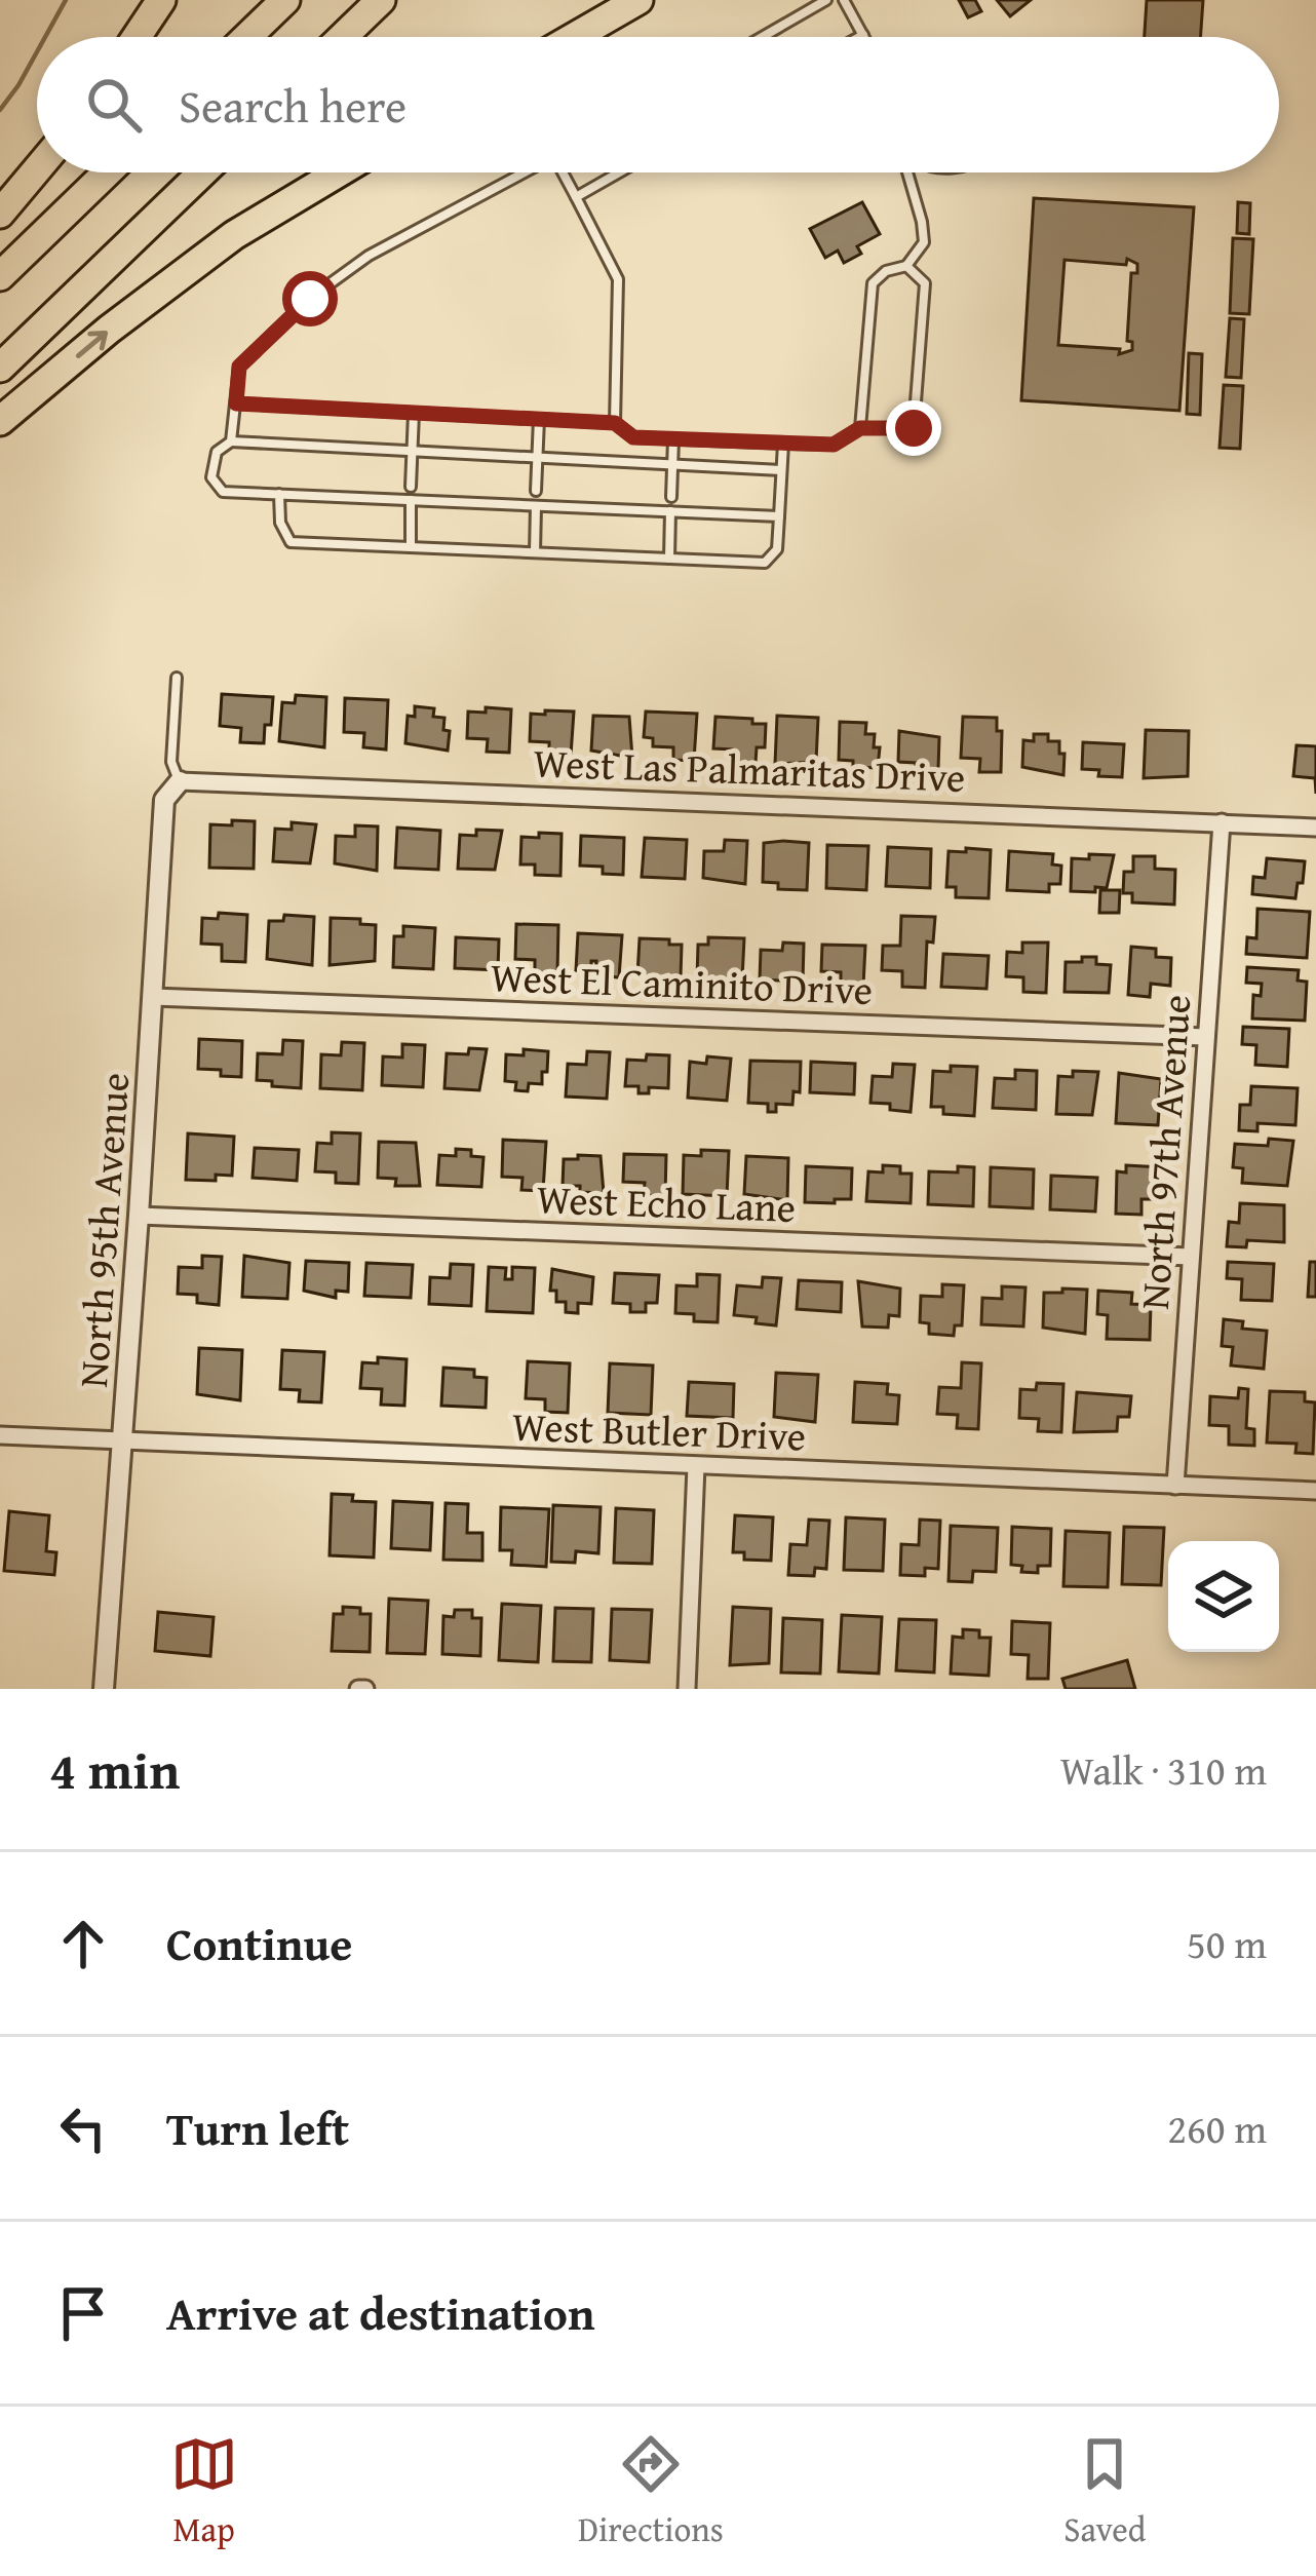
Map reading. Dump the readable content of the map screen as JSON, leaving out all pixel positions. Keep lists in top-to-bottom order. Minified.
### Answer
{"streets":{"street":["West Las Palmaritas Drive","West El Caminito Drive","North 97th Avenue","West Echo Lane","North 95th Avenue","West Butler Drive"]},"crossings":[["West Las Palmaritas Drive","North 97th Avenue"],["West Las Palmaritas Drive","North 95th Avenue"],["West El Caminito Drive","North 97th Avenue"],["West El Caminito Drive","North 95th Avenue"],["North 97th Avenue","West Echo Lane"],["North 97th Avenue","West Butler Drive"],["West Echo Lane","North 95th Avenue"],["North 95th Avenue","West Butler Drive"]],"page":{"search":"Search here","heading":["4 min","Walk · 310 m"],"list":[["Continue","50 m"],["Turn left","260 m"],"Arrive at destination"],"nav":["Map","Directions","Saved"]}}
